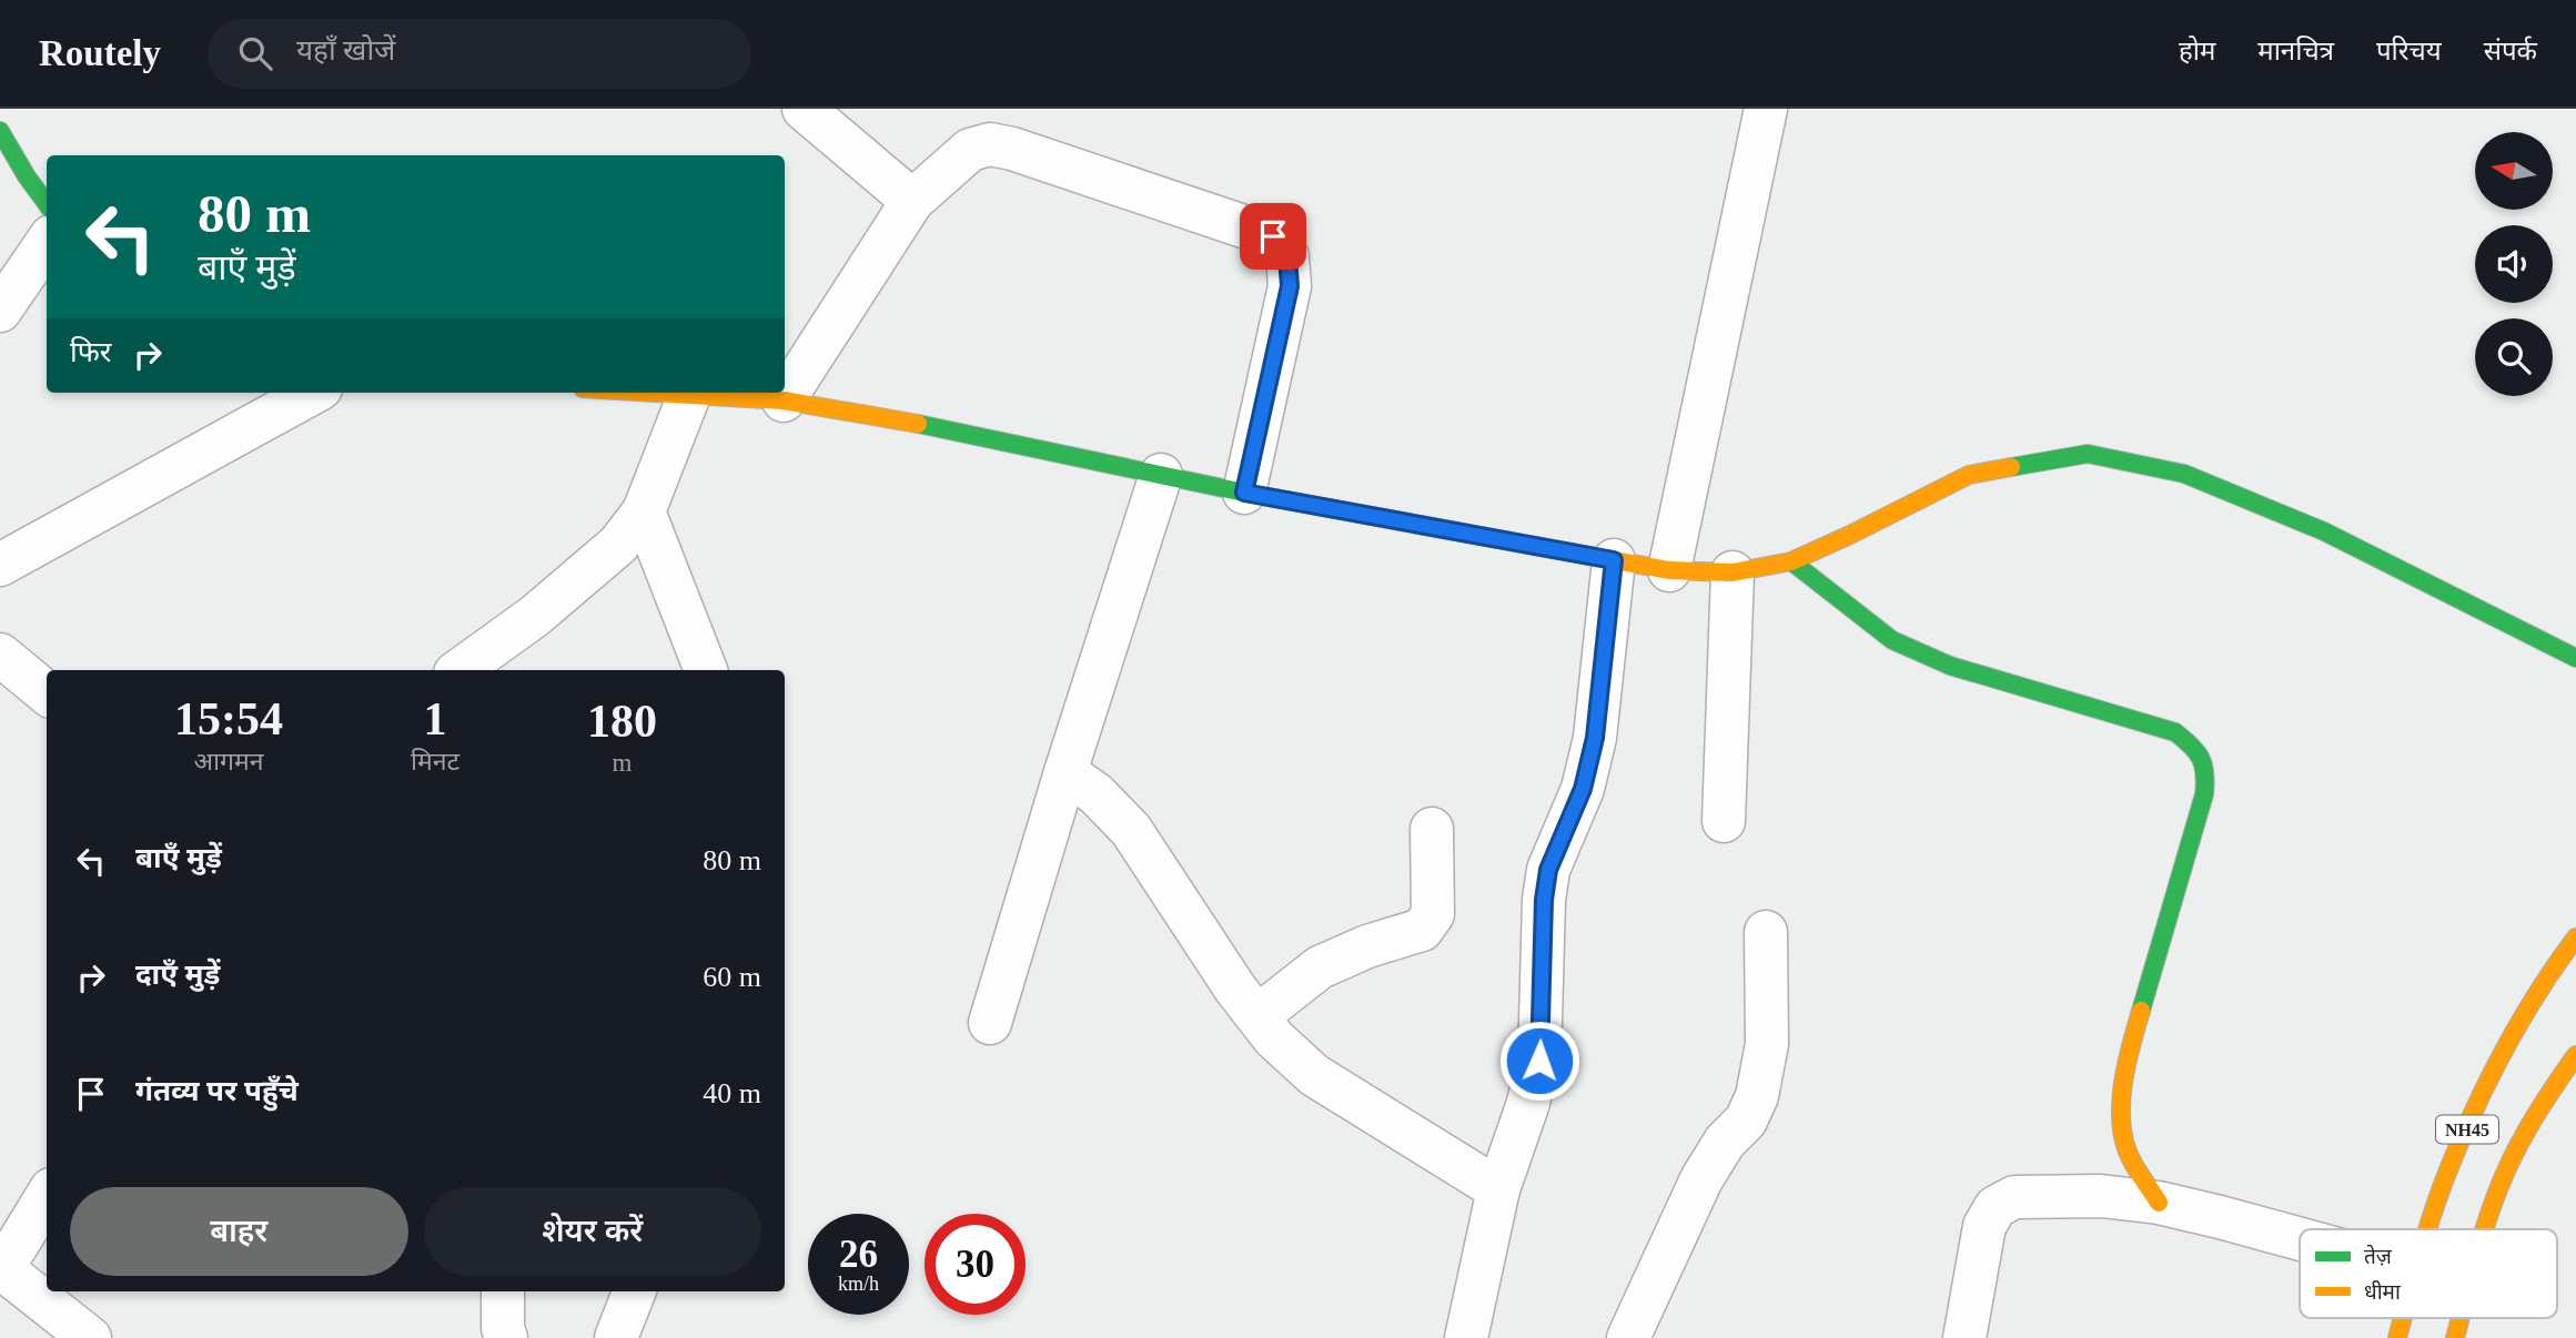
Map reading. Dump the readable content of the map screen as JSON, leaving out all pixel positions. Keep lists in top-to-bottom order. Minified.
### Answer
{"streets":{"main road":["NH45"]},"legend":["तेज़","धीमा"],"north":"left","page":{"header":"Routely","search":"यहाँ खोजें","nav":["होम","मानचित्र","परिचय","संपर्क"],"turn":["80 m","बाएँ मुड़ें"],"then":"फिर","eta":["15:54","आगमन","1","मिनट","180","m"],"list":[{"name":"बाएँ मुड़ें","value":"80 m"},{"name":"दाएँ मुड़ें","value":"60 m"},{"name":"गंतव्य पर पहुँचे","value":"40 m"}],"buttons":["बाहर","शेयर करें"],"speed":"26 km/h","limit":"30"}}
